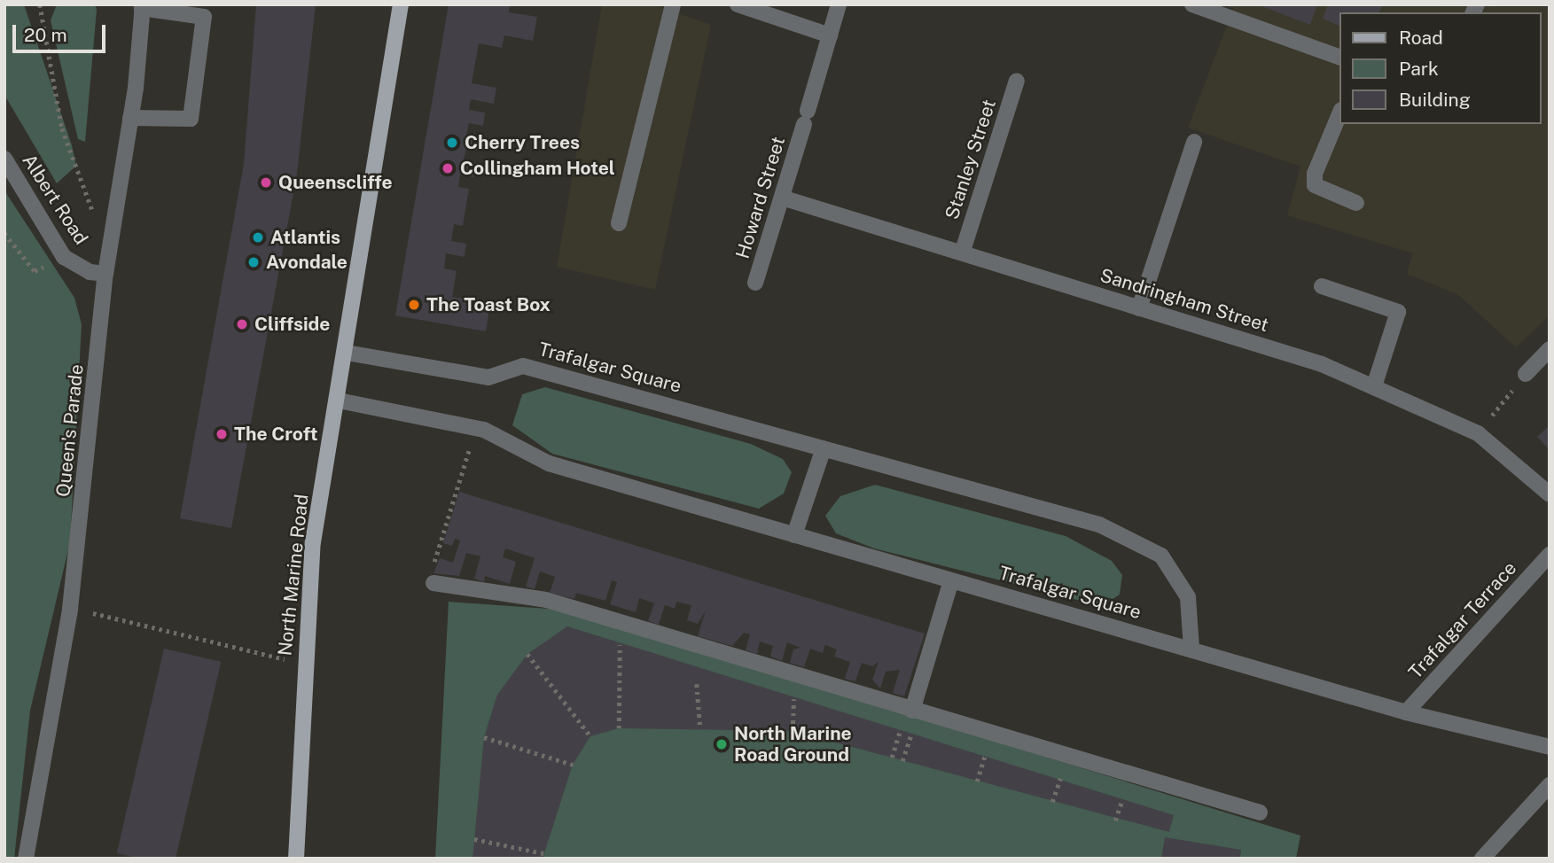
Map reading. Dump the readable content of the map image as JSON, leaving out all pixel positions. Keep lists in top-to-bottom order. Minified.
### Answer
{"streets":{"main road":["North Marine Road"],"street":["Stanley Street","Howard Street","Albert Road","Sandringham Street","Trafalgar Square","Queen's Parade","Trafalgar Terrace"]},"crossings":[["Stanley Street","Sandringham Street"],["Howard Street","Sandringham Street"],["Albert Road","Queen's Parade"],["Trafalgar Square","North Marine Road"],["Trafalgar Square","Trafalgar Terrace"]],"places":["Cherry Trees","Collingham Hotel","Queenscliffe","Atlantis","Avondale","The Toast Box","Cliffside","The Croft","North Marine Road Ground"],"legend":["Road","Park","Building"],"scale_bar":"20 m"}
